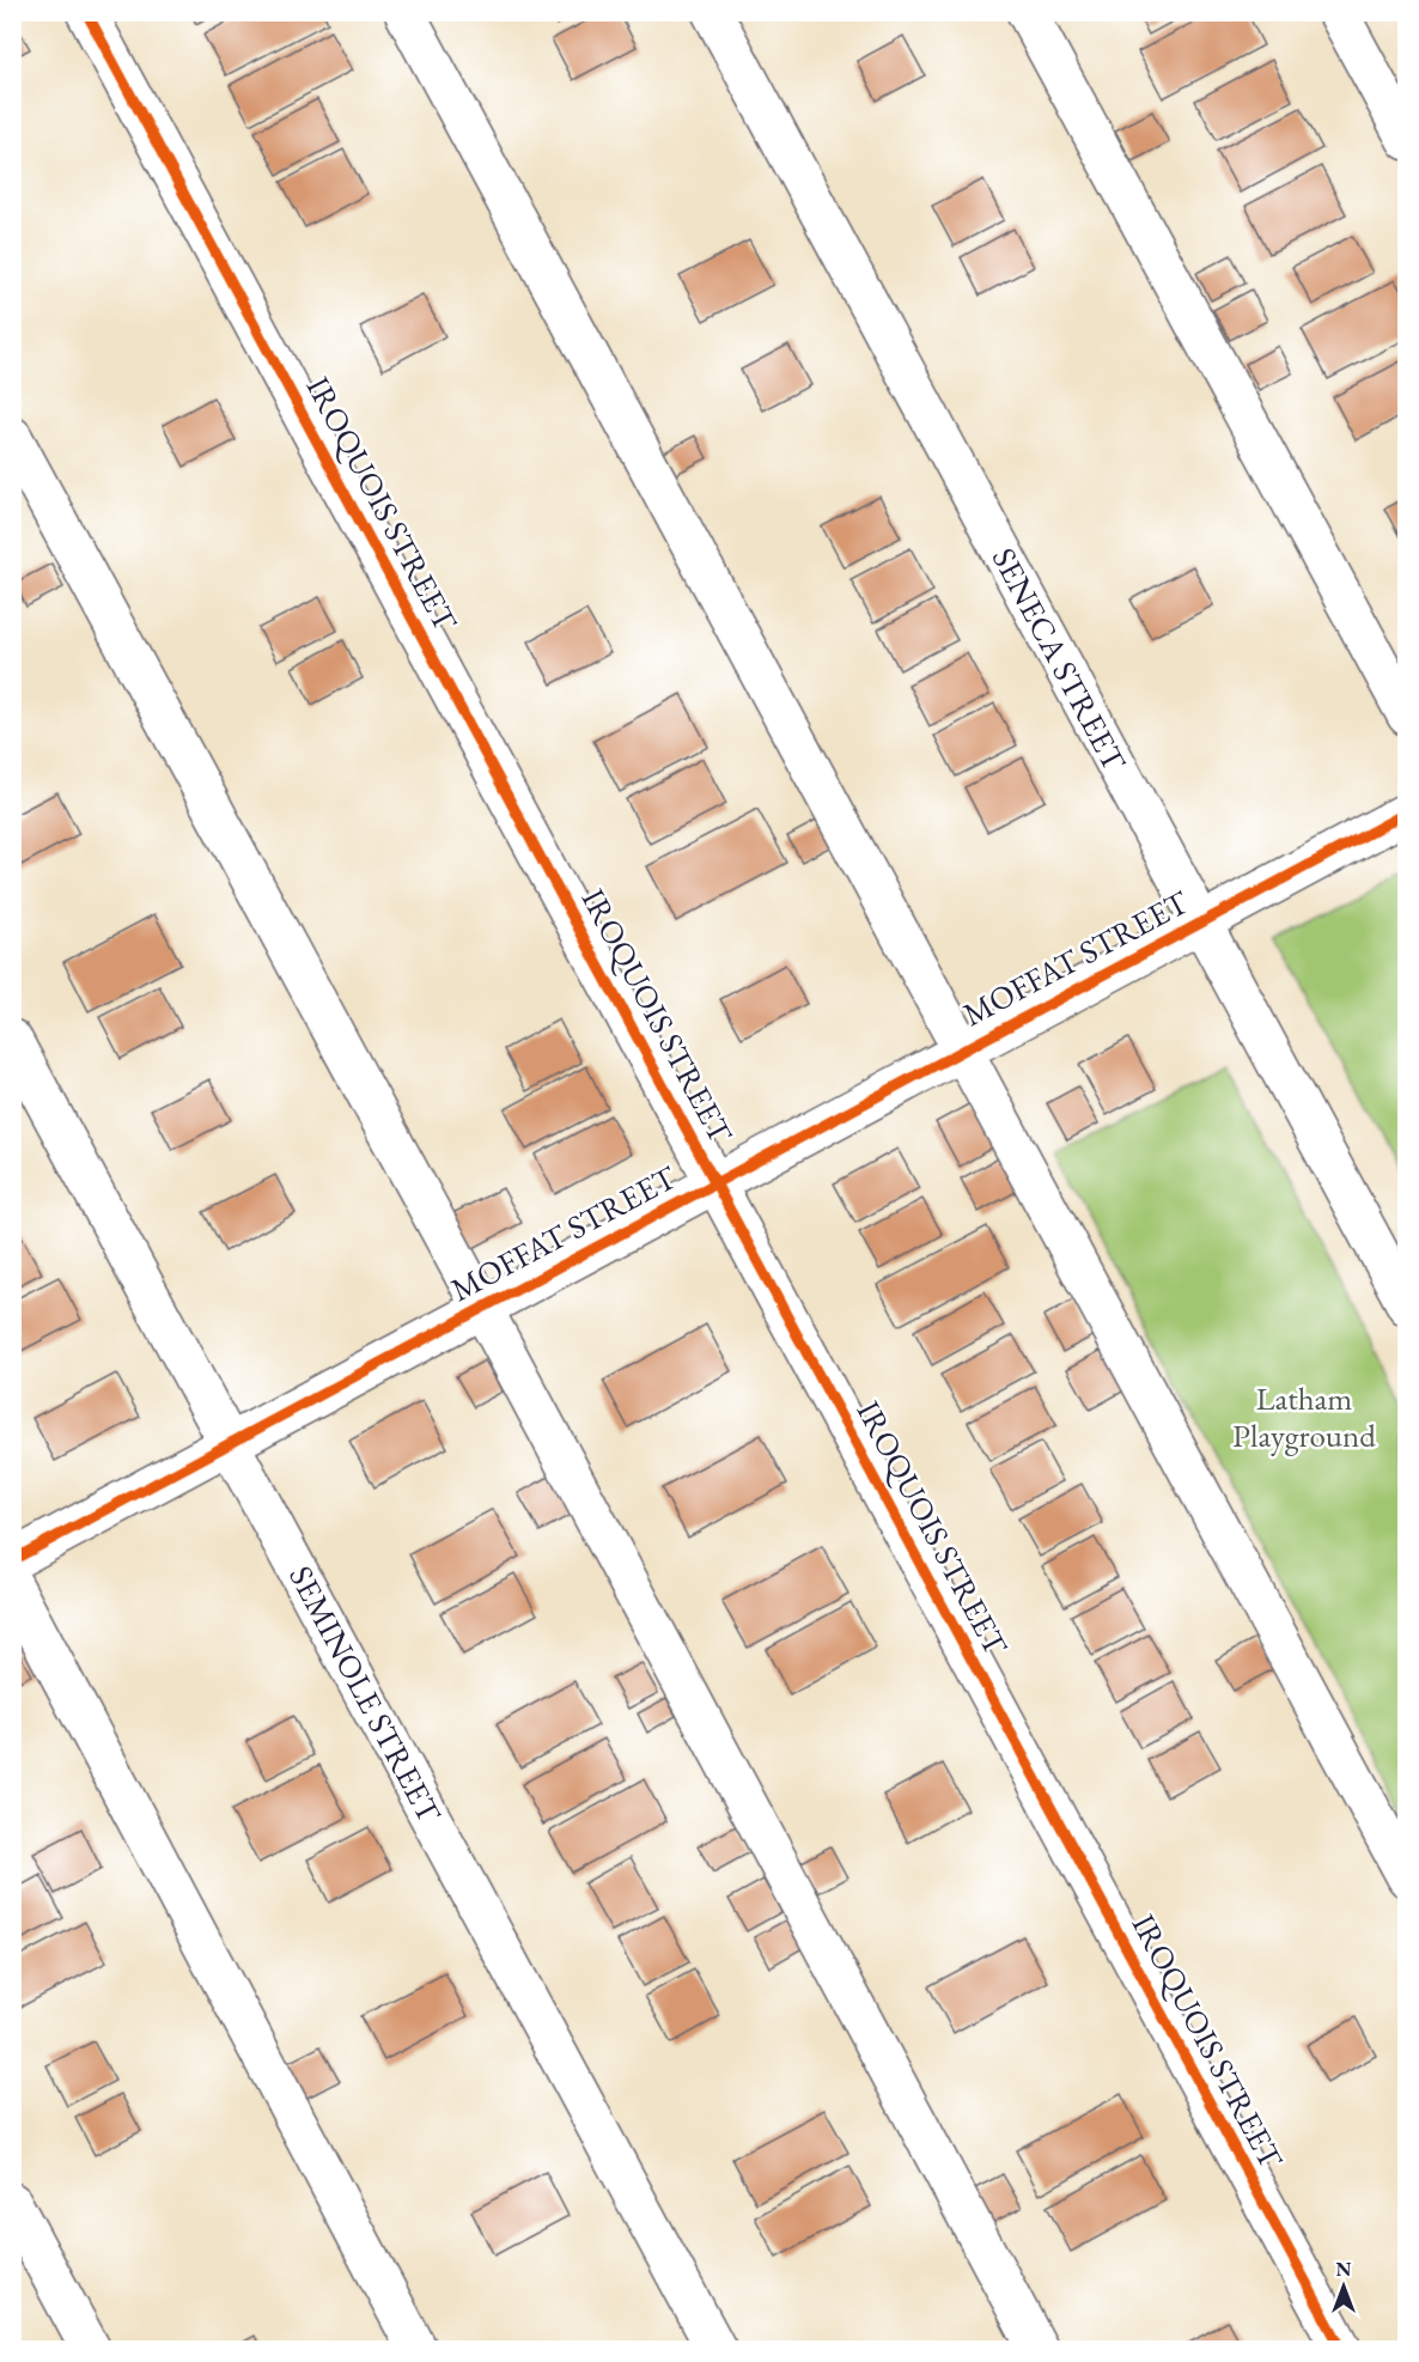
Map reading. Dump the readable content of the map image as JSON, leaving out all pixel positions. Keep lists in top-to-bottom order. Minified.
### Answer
{"streets":{"street":["IROQUOIS STREET","SENECA STREET","MOFFAT STREET","SEMINOLE STREET"]},"crossings":[["IROQUOIS STREET","MOFFAT STREET"],["SENECA STREET","MOFFAT STREET"],["MOFFAT STREET","SEMINOLE STREET"]],"parks":["Latham Playground"],"north":"top"}
